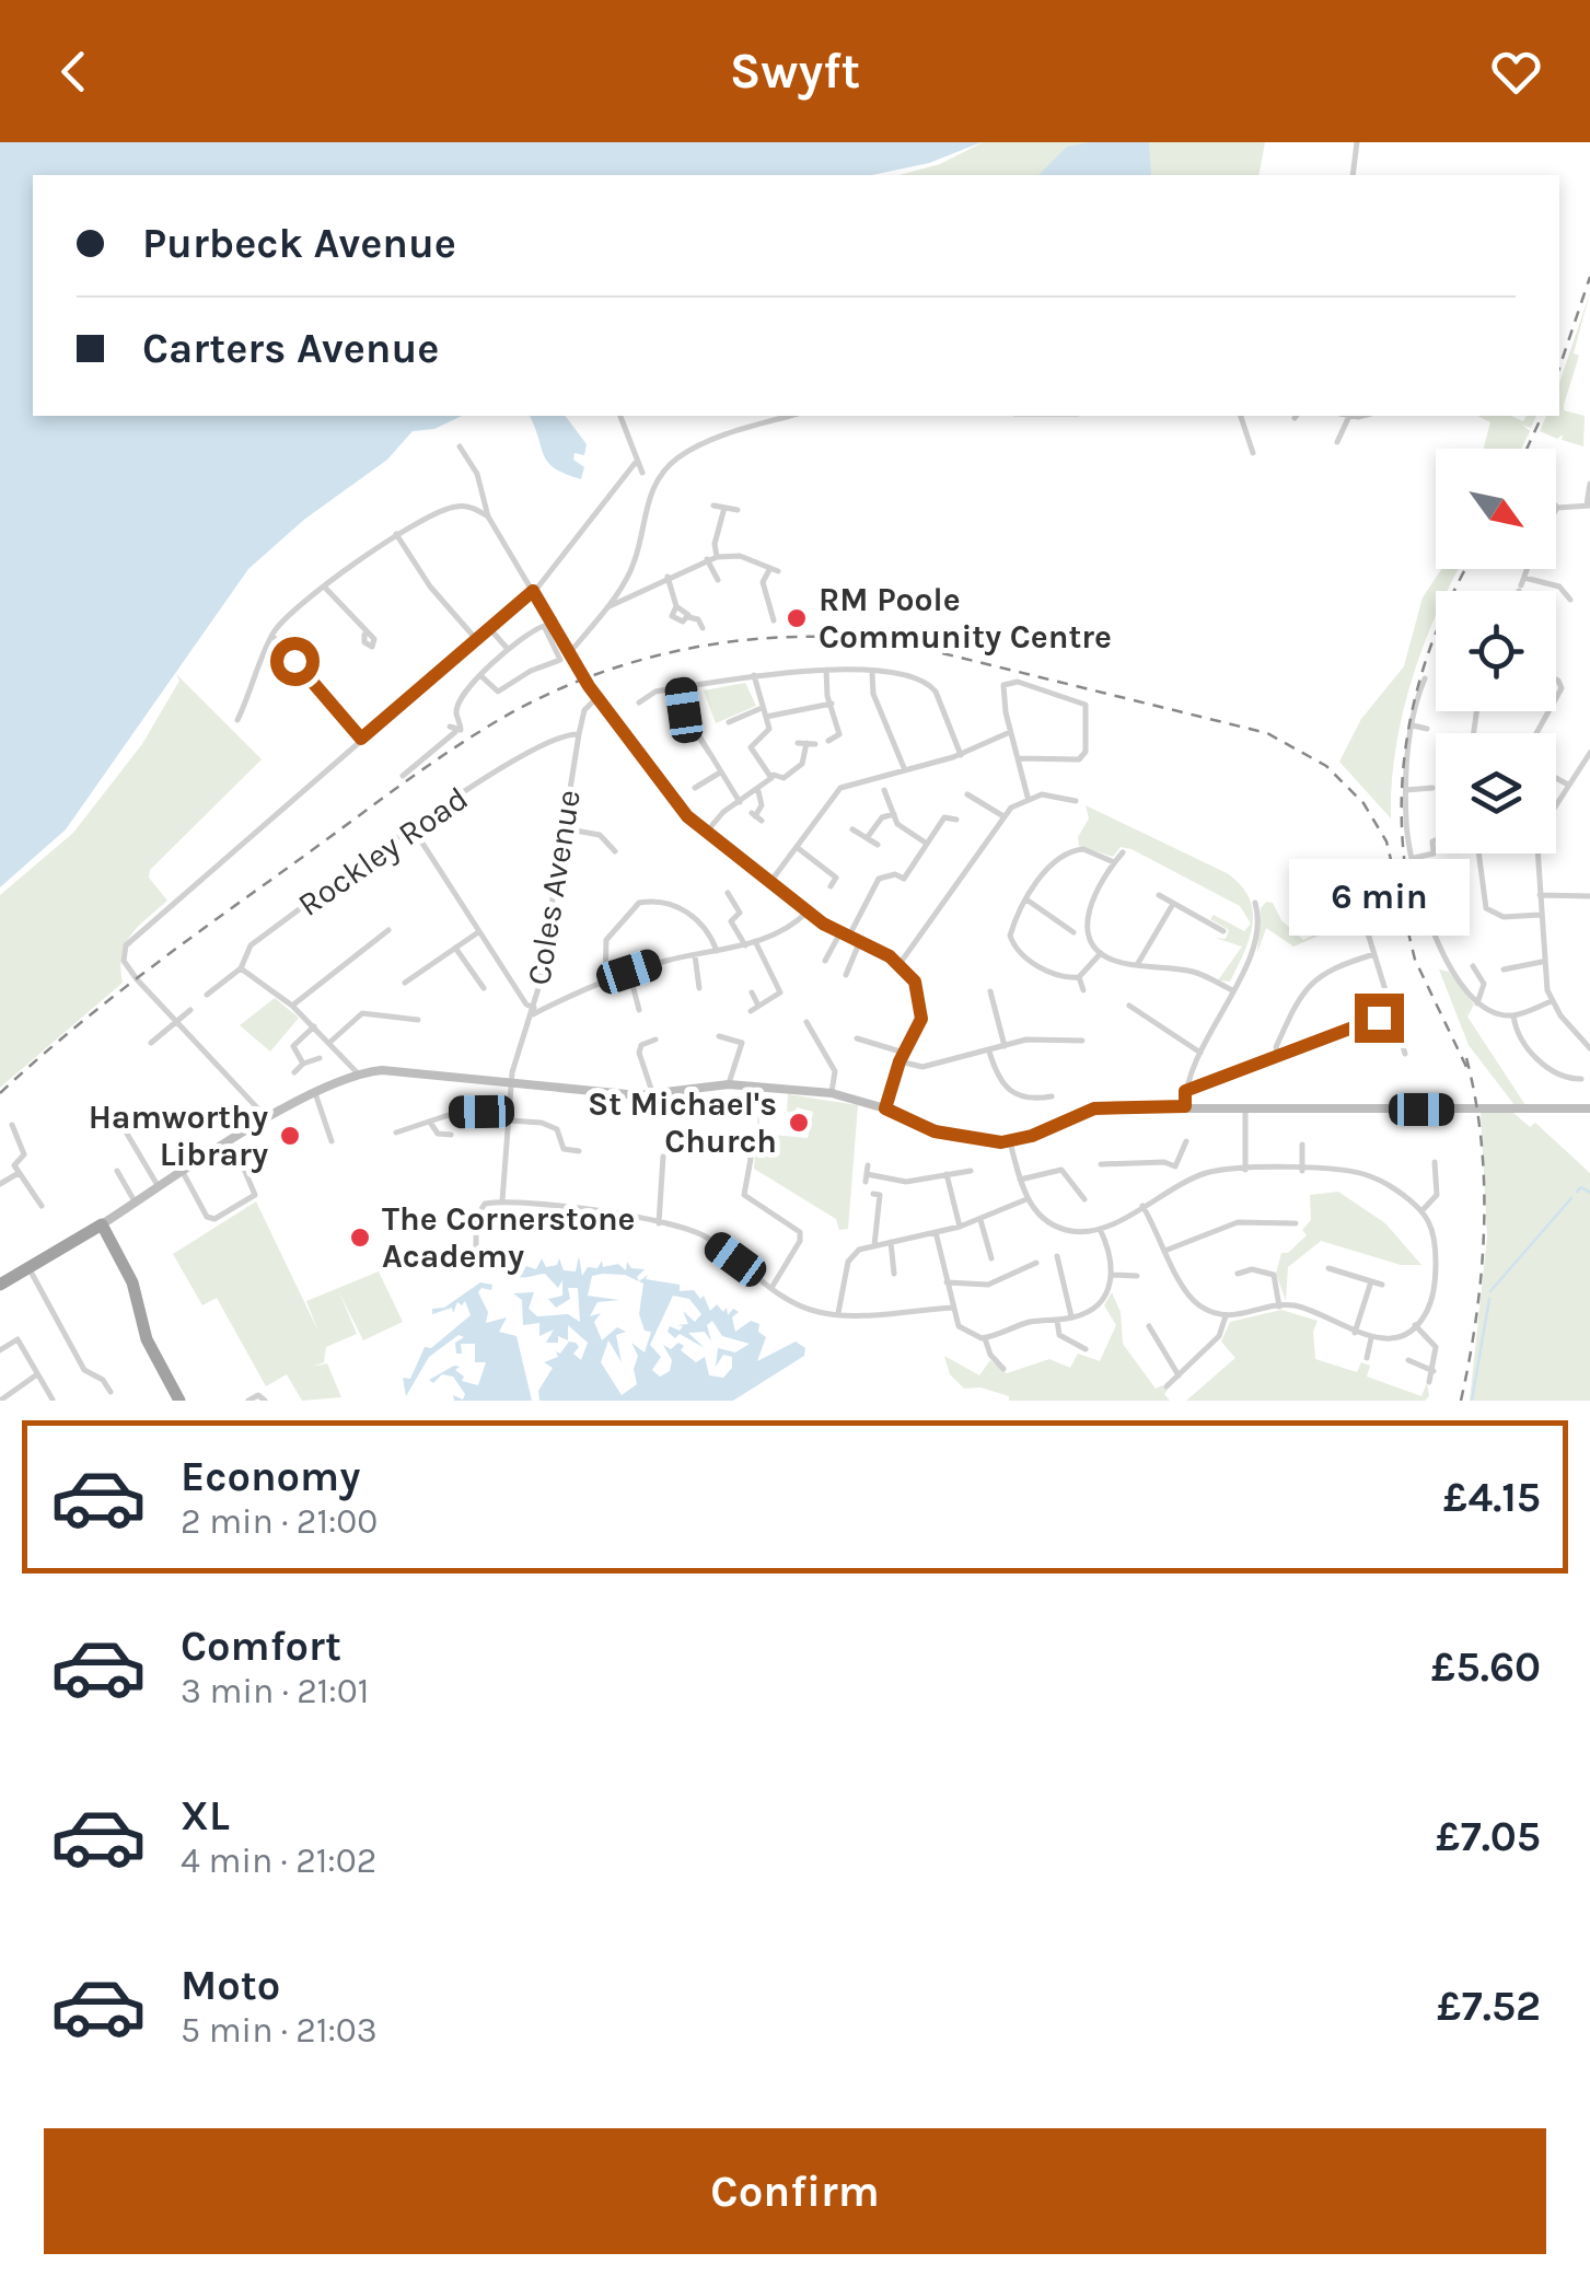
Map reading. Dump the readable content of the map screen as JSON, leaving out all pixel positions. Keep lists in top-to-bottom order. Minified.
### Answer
{"streets":{"street":["Rockley Road","Coles Avenue"]},"crossings":[["Rockley Road","Coles Avenue"]],"places":["RM Poole Community Centre","St Michael's Church","Hamworthy Library","The Cornerstone Academy"],"north":"bottom right","page":{"header":"Swyft","banner":["Purbeck Avenue","Carters Avenue"],"bubble":"6 min","list":[{"name":"Economy","note":"2 min · 21:00","value":"£4.15"},{"name":"Comfort","note":"3 min · 21:01","value":"£5.60"},{"name":"XL","note":"4 min · 21:02","value":"£7.05"},{"name":"Moto","note":"5 min · 21:03","value":"£7.52"}],"buttons":"Confirm"}}
